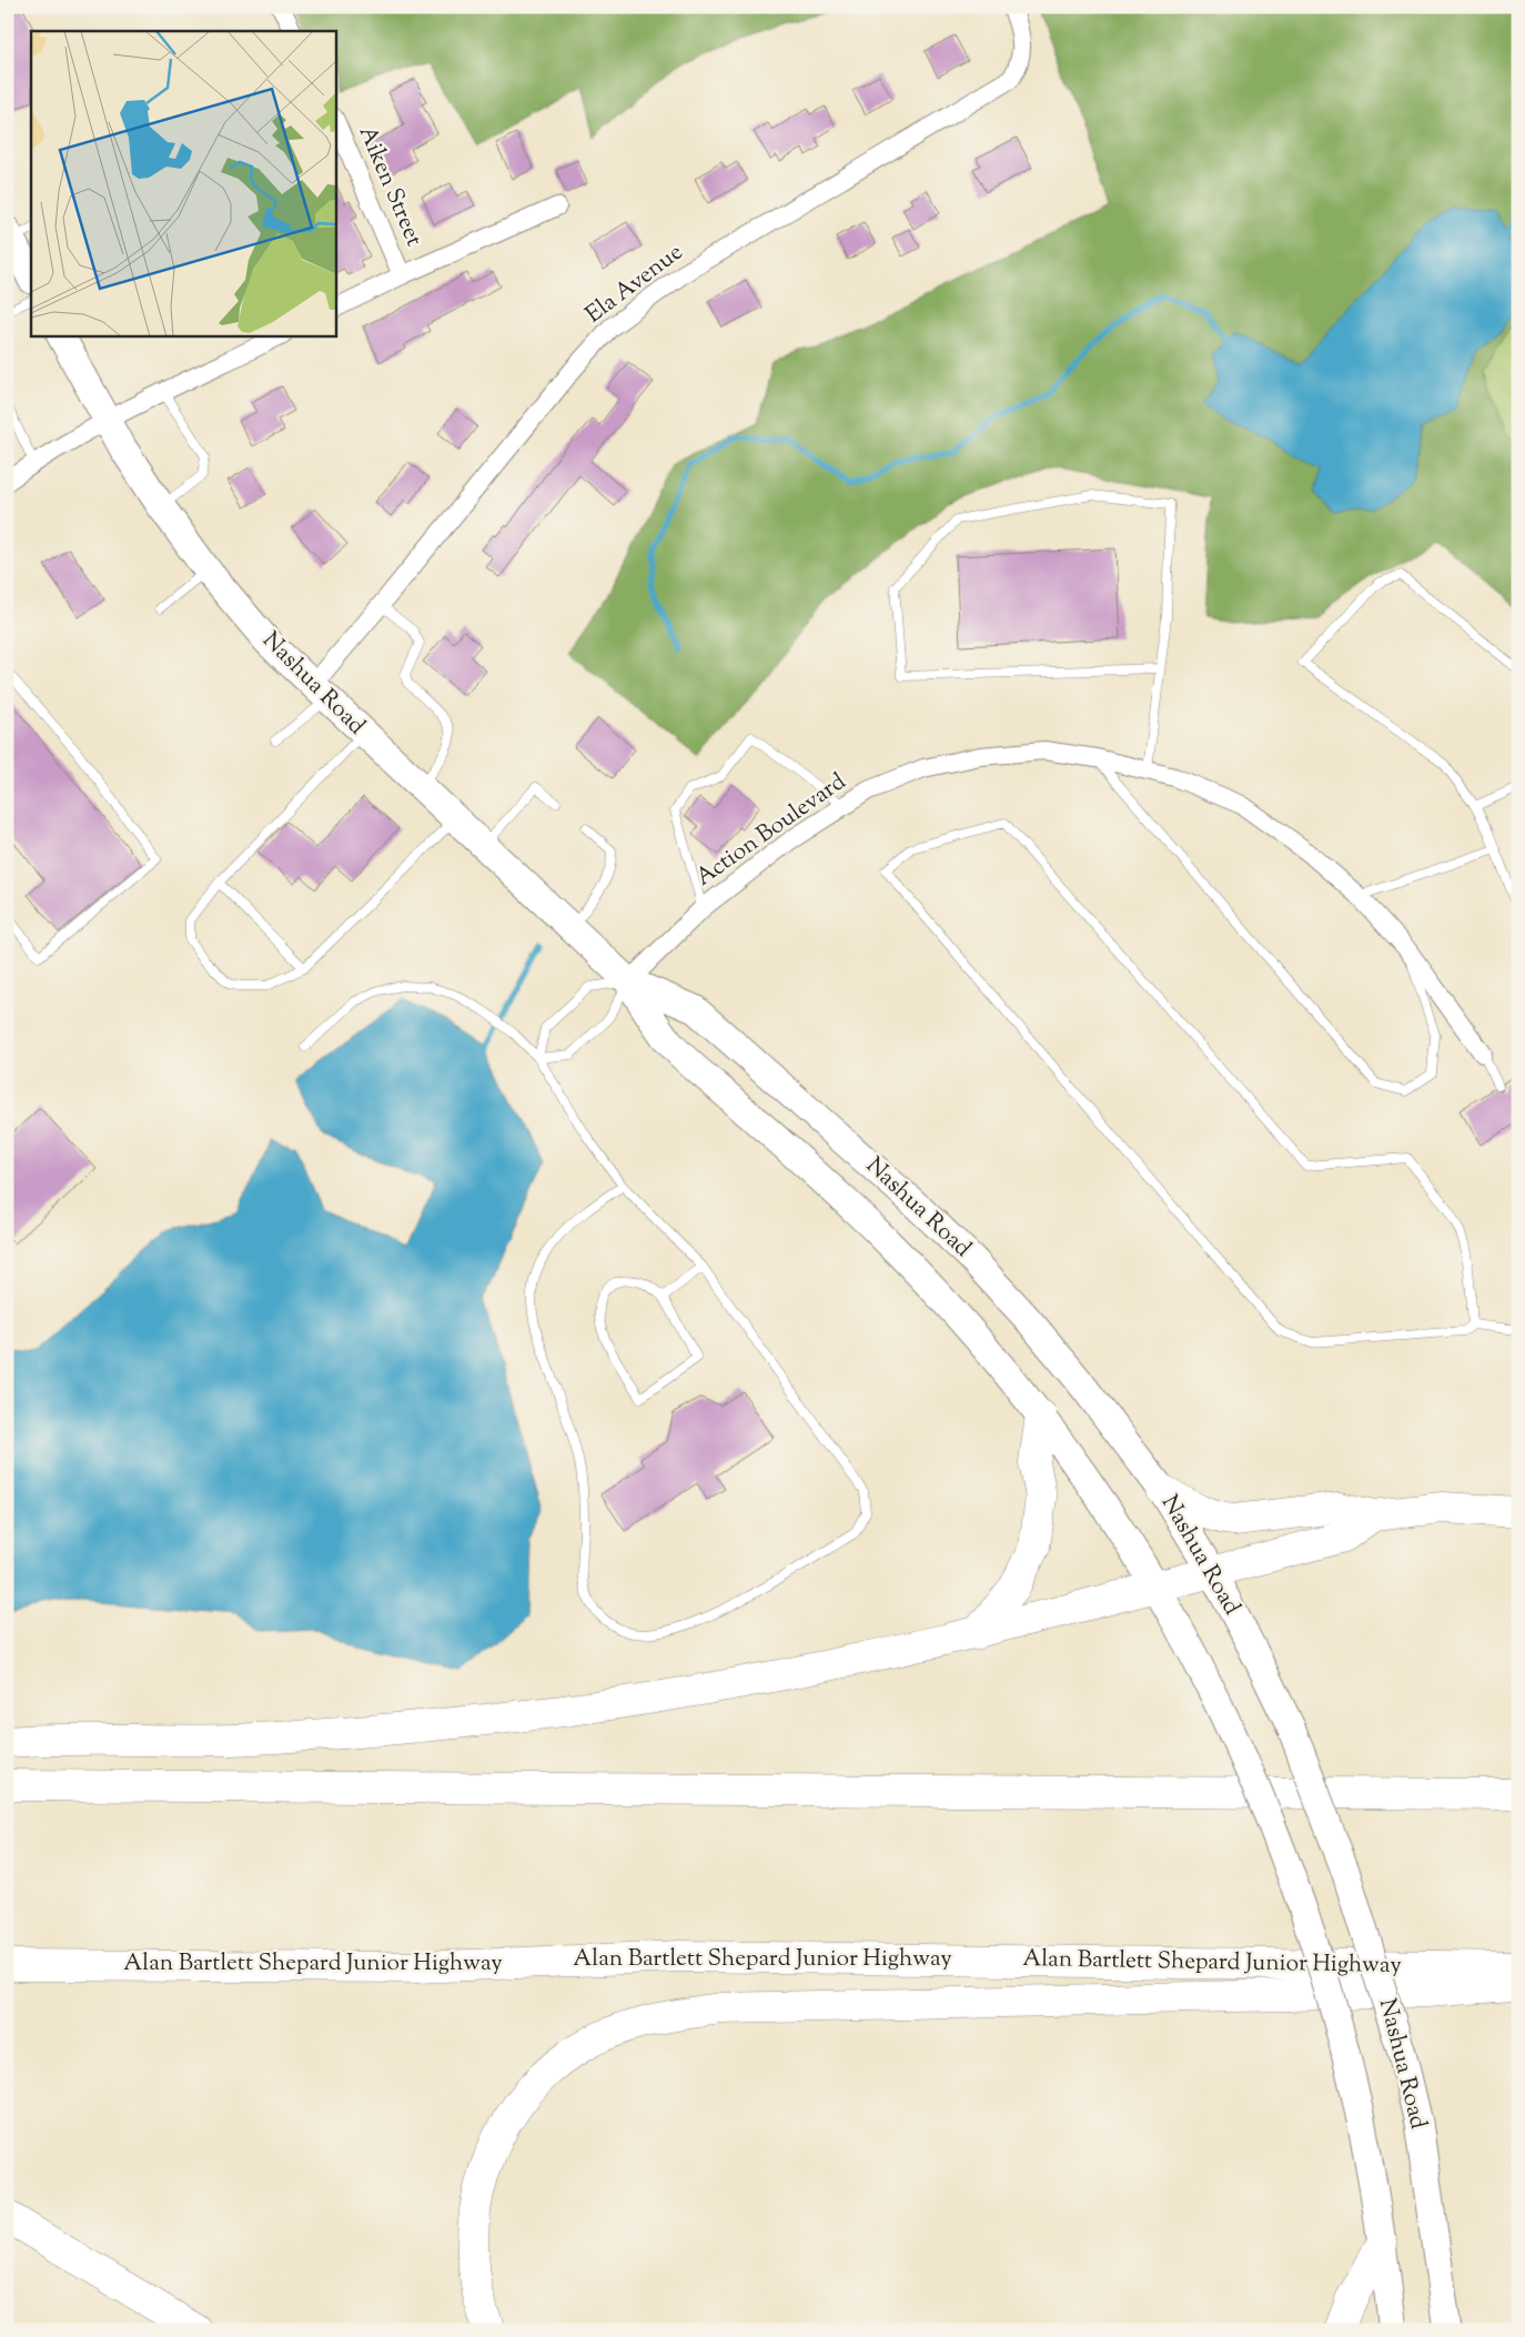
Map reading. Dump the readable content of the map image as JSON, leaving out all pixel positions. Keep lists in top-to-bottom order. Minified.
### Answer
{"streets":{"highway":["Alan Bartlett Shepard Junior Highway"],"main road":["Nashua Road"],"street":["Aiken Street","Ela Avenue","Action Boulevard"]},"crossings":[["Ela Avenue","Nashua Road"],["Nashua Road","Action Boulevard"]]}
